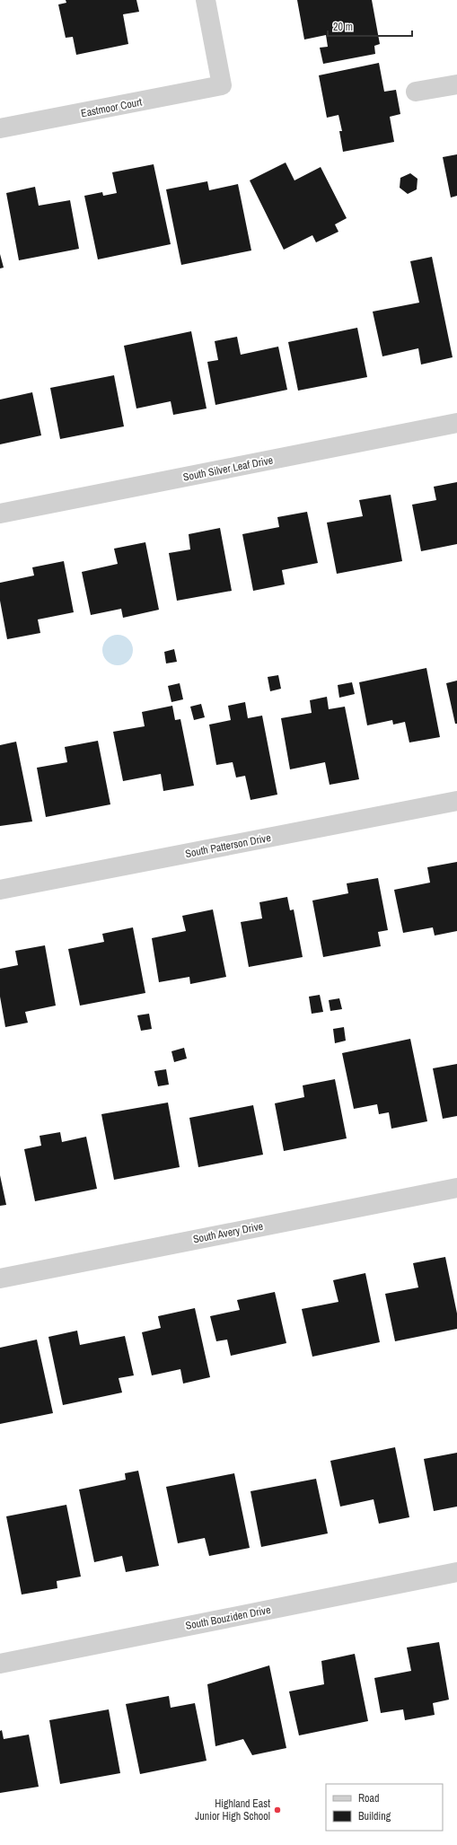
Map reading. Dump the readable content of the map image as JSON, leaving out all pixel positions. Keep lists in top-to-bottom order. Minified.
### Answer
{"streets":{"street":["Eastmoor Court","South Silver Leaf Drive","South Patterson Drive","South Avery Drive","South Bouziden Drive"]},"places":["Highland East Junior High School"],"legend":["Road","Building"],"scale_bar":"20 m"}
